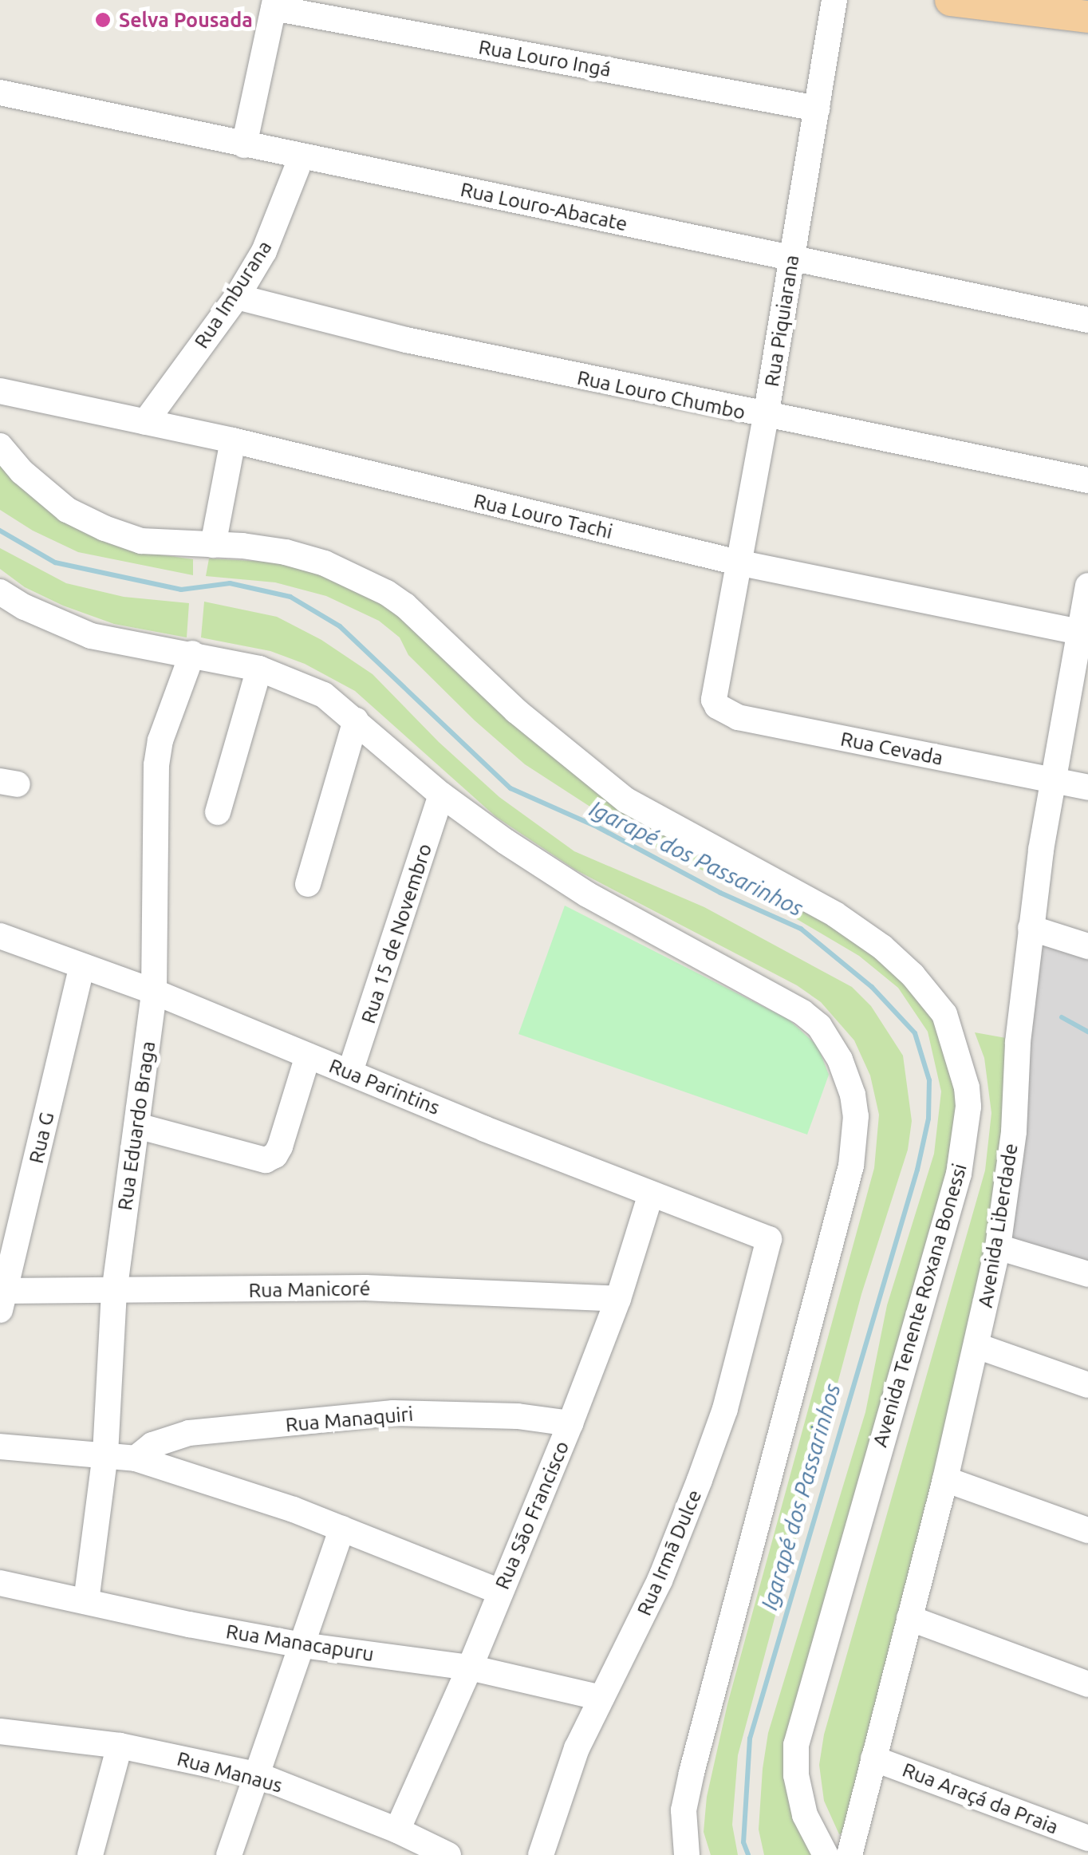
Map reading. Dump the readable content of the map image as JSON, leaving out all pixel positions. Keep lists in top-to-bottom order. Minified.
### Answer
{"streets":{"street":["Rua Louro Ingá","Rua Louro-Abacate","Rua Imburana","Rua Piquiarana","Rua Louro Chumbo","Rua Louro Tachi","Rua Cevada","Rua 15 de Novembro","Rua Parintins","Rua Eduardo Braga","Rua G","Avenida Liberdade","Rua Manicoré","Avenida Tenente Roxana Bonessi","Rua Manaquiri","Rua São Francisco","Rua Irmã Dulce","Rua Manacapuru","Rua Manaus","Rua Araçá da Praia"]},"crossings":[["Rua Louro Ingá","Rua Louro-Abacate"],["Rua Louro Ingá","Rua Piquiarana"],["Rua Louro-Abacate","Rua Imburana"],["Rua Louro-Abacate","Rua Piquiarana"],["Rua Imburana","Rua Louro Chumbo"],["Rua Imburana","Rua Louro Tachi"],["Rua Piquiarana","Rua Louro Chumbo"],["Rua Piquiarana","Rua Louro Tachi"],["Rua Piquiarana","Rua Cevada"],["Rua Louro Tachi","Avenida Liberdade"],["Rua Cevada","Avenida Liberdade"],["Rua 15 de Novembro","Rua Parintins"],["Rua Parintins","Rua Eduardo Braga"],["Rua Parintins","Rua G"],["Rua Parintins","Rua São Francisco"],["Rua Parintins","Rua Irmã Dulce"],["Rua Eduardo Braga","Rua Manicoré"],["Rua Eduardo Braga","Rua Manacapuru"],["Rua G","Rua Manicoré"],["Avenida Liberdade","Rua Araçá da Praia"],["Rua Manicoré","Rua São Francisco"],["Rua Manaquiri","Rua São Francisco"],["Rua São Francisco","Rua Manacapuru"],["Rua São Francisco","Rua Manaus"],["Rua Irmã Dulce","Rua Manacapuru"]],"water":["Igarapé dos Passarinhos"],"places":["Selva Pousada"]}
